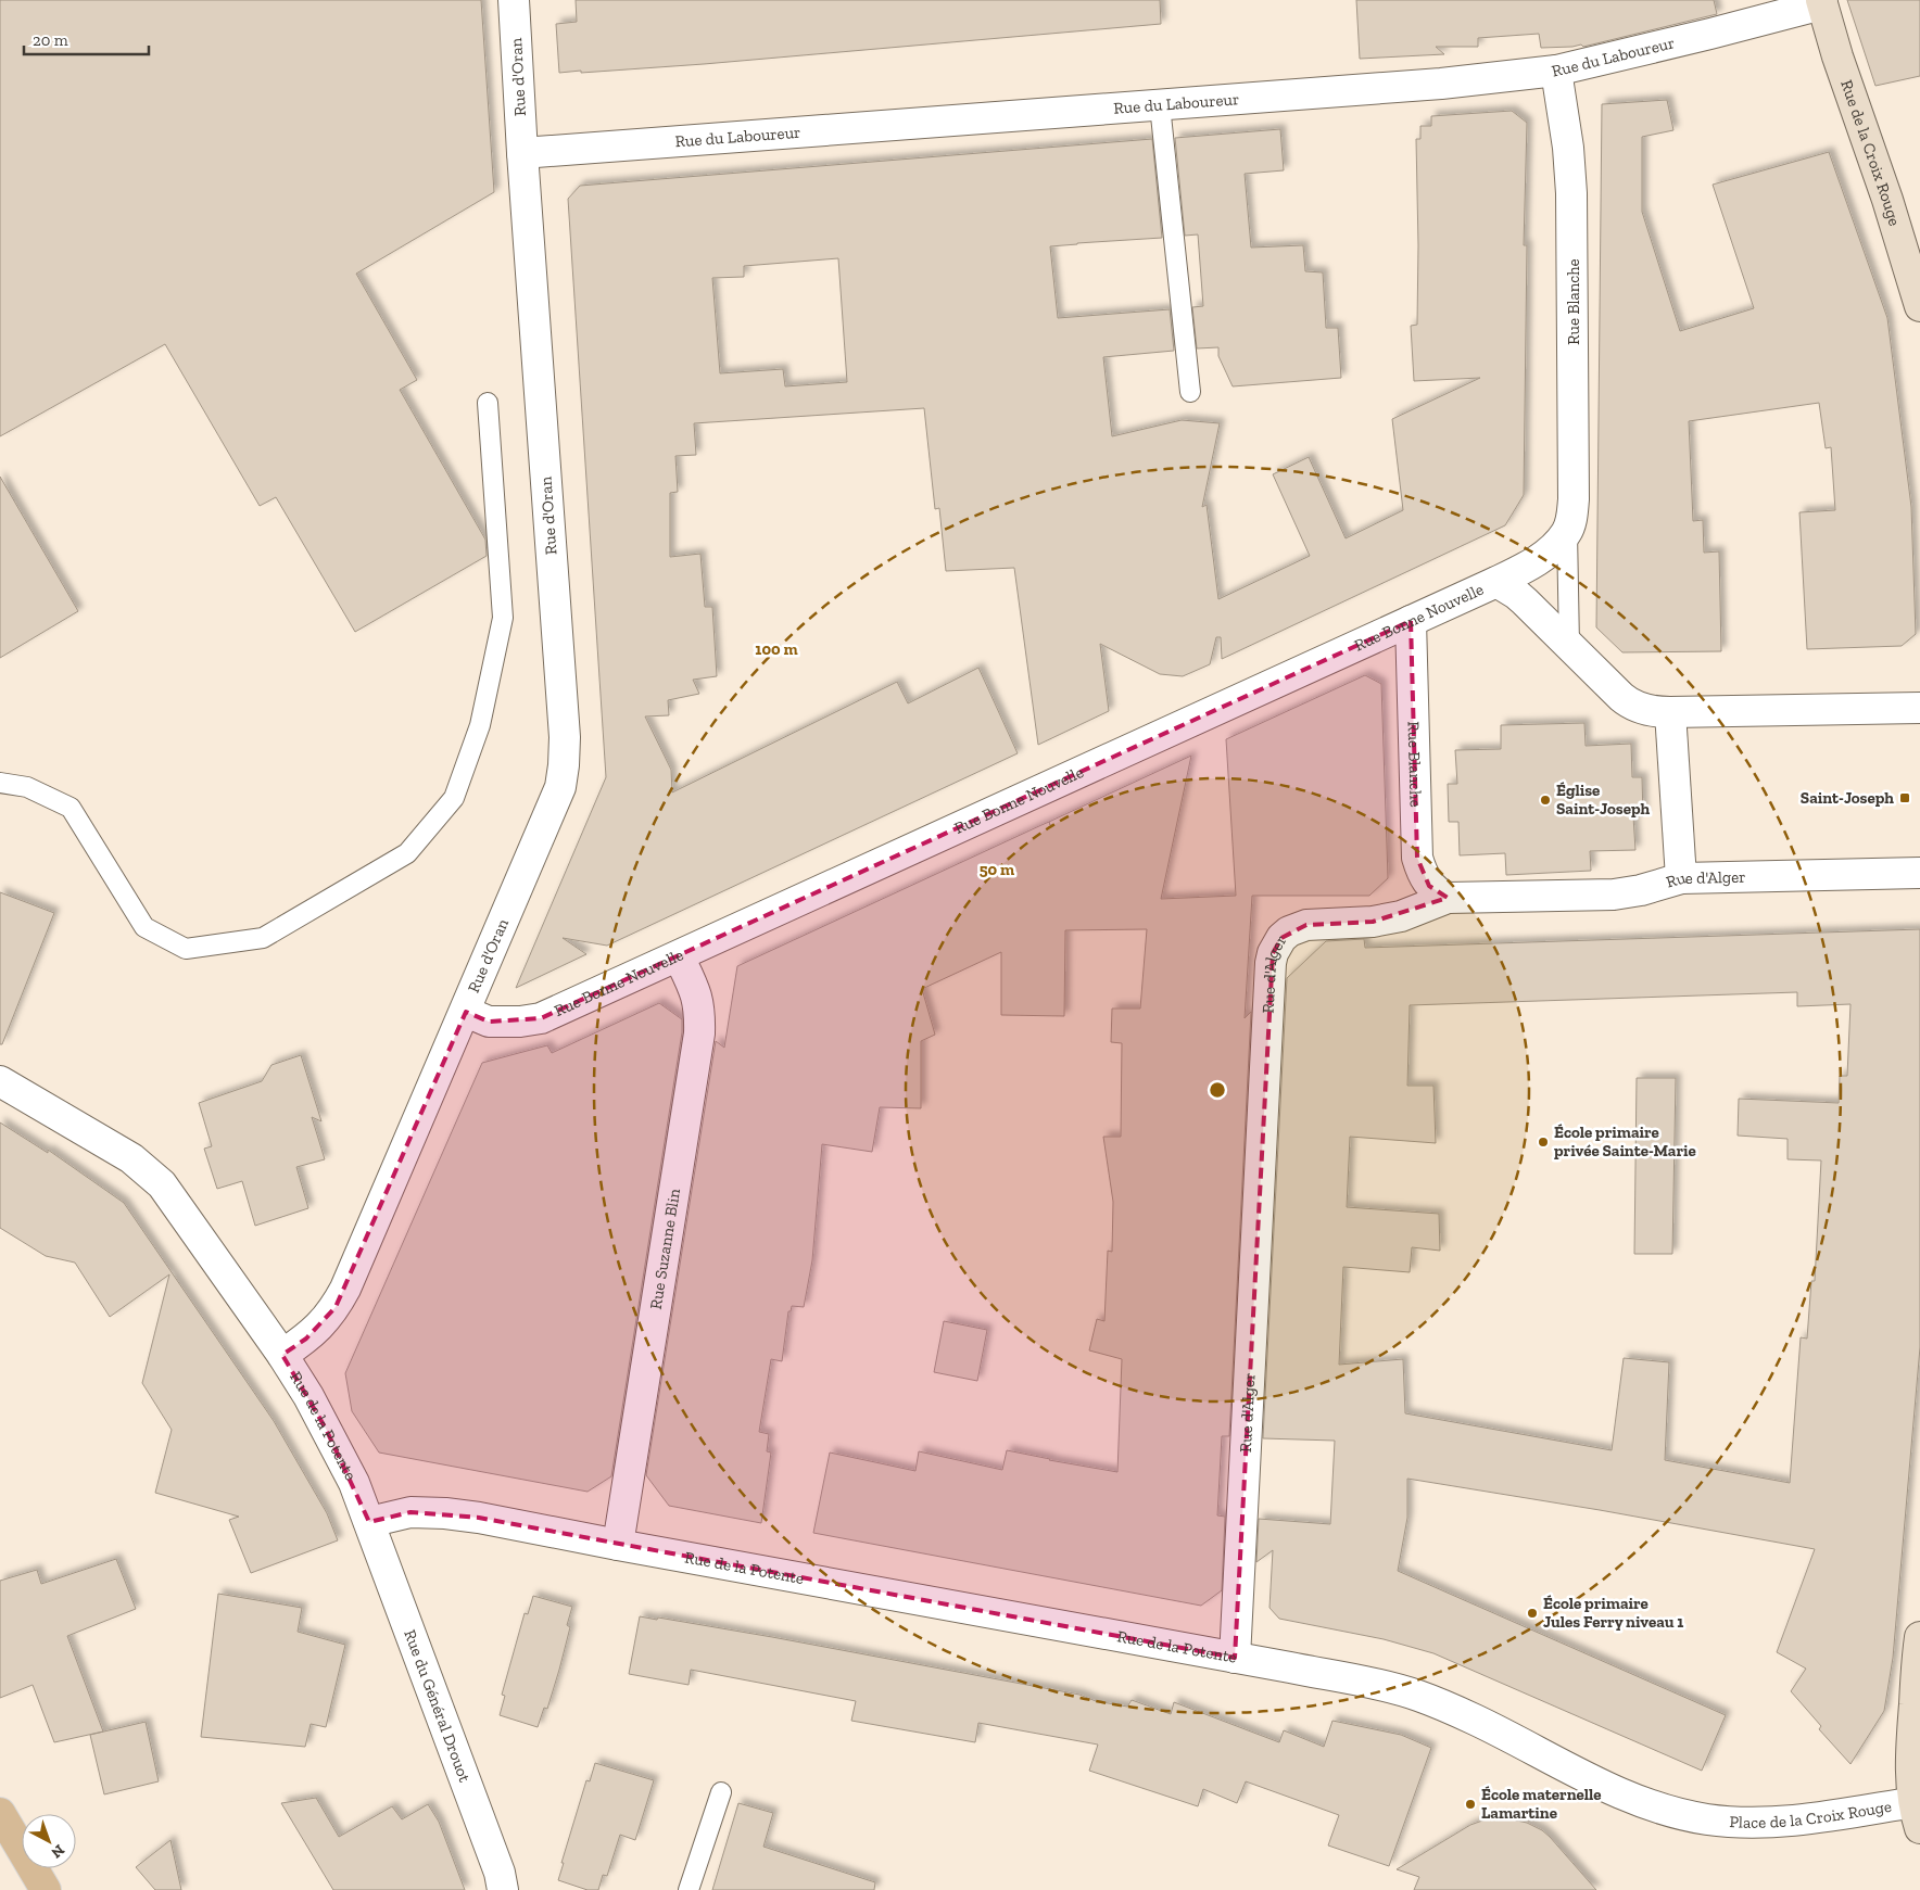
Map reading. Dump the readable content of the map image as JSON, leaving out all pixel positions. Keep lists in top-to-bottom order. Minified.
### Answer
{"streets":{"street":["Rue du Laboureur","Rue d'Oran","Rue de la Croix Rouge","Rue Blanche","Rue Bonne Nouvelle","Rue d'Alger","Rue Suzanne Blin","Rue de la Potente","Rue du Général Drouot","Place de la Croix Rouge"]},"crossings":[["Rue du Laboureur","Rue d'Oran"],["Rue du Laboureur","Rue de la Croix Rouge"],["Rue du Laboureur","Rue Blanche"],["Rue d'Oran","Rue Bonne Nouvelle"],["Rue Blanche","Rue Bonne Nouvelle"],["Rue Blanche","Rue d'Alger"],["Rue Bonne Nouvelle","Rue Suzanne Blin"],["Rue d'Alger","Rue de la Potente"],["Rue Suzanne Blin","Rue de la Potente"],["Rue de la Potente","Rue du Général Drouot"],["Rue de la Potente","Place de la Croix Rouge"]],"places":{"transit":["Saint-Joseph"],"other":["Église Saint-Joseph","École primaire privée Sainte-Marie","École primaire Jules Ferry niveau 1","École maternelle Lamartine"]},"scale_bar":"20 m","north":"bottom right","rings":["100 m","50 m"]}
